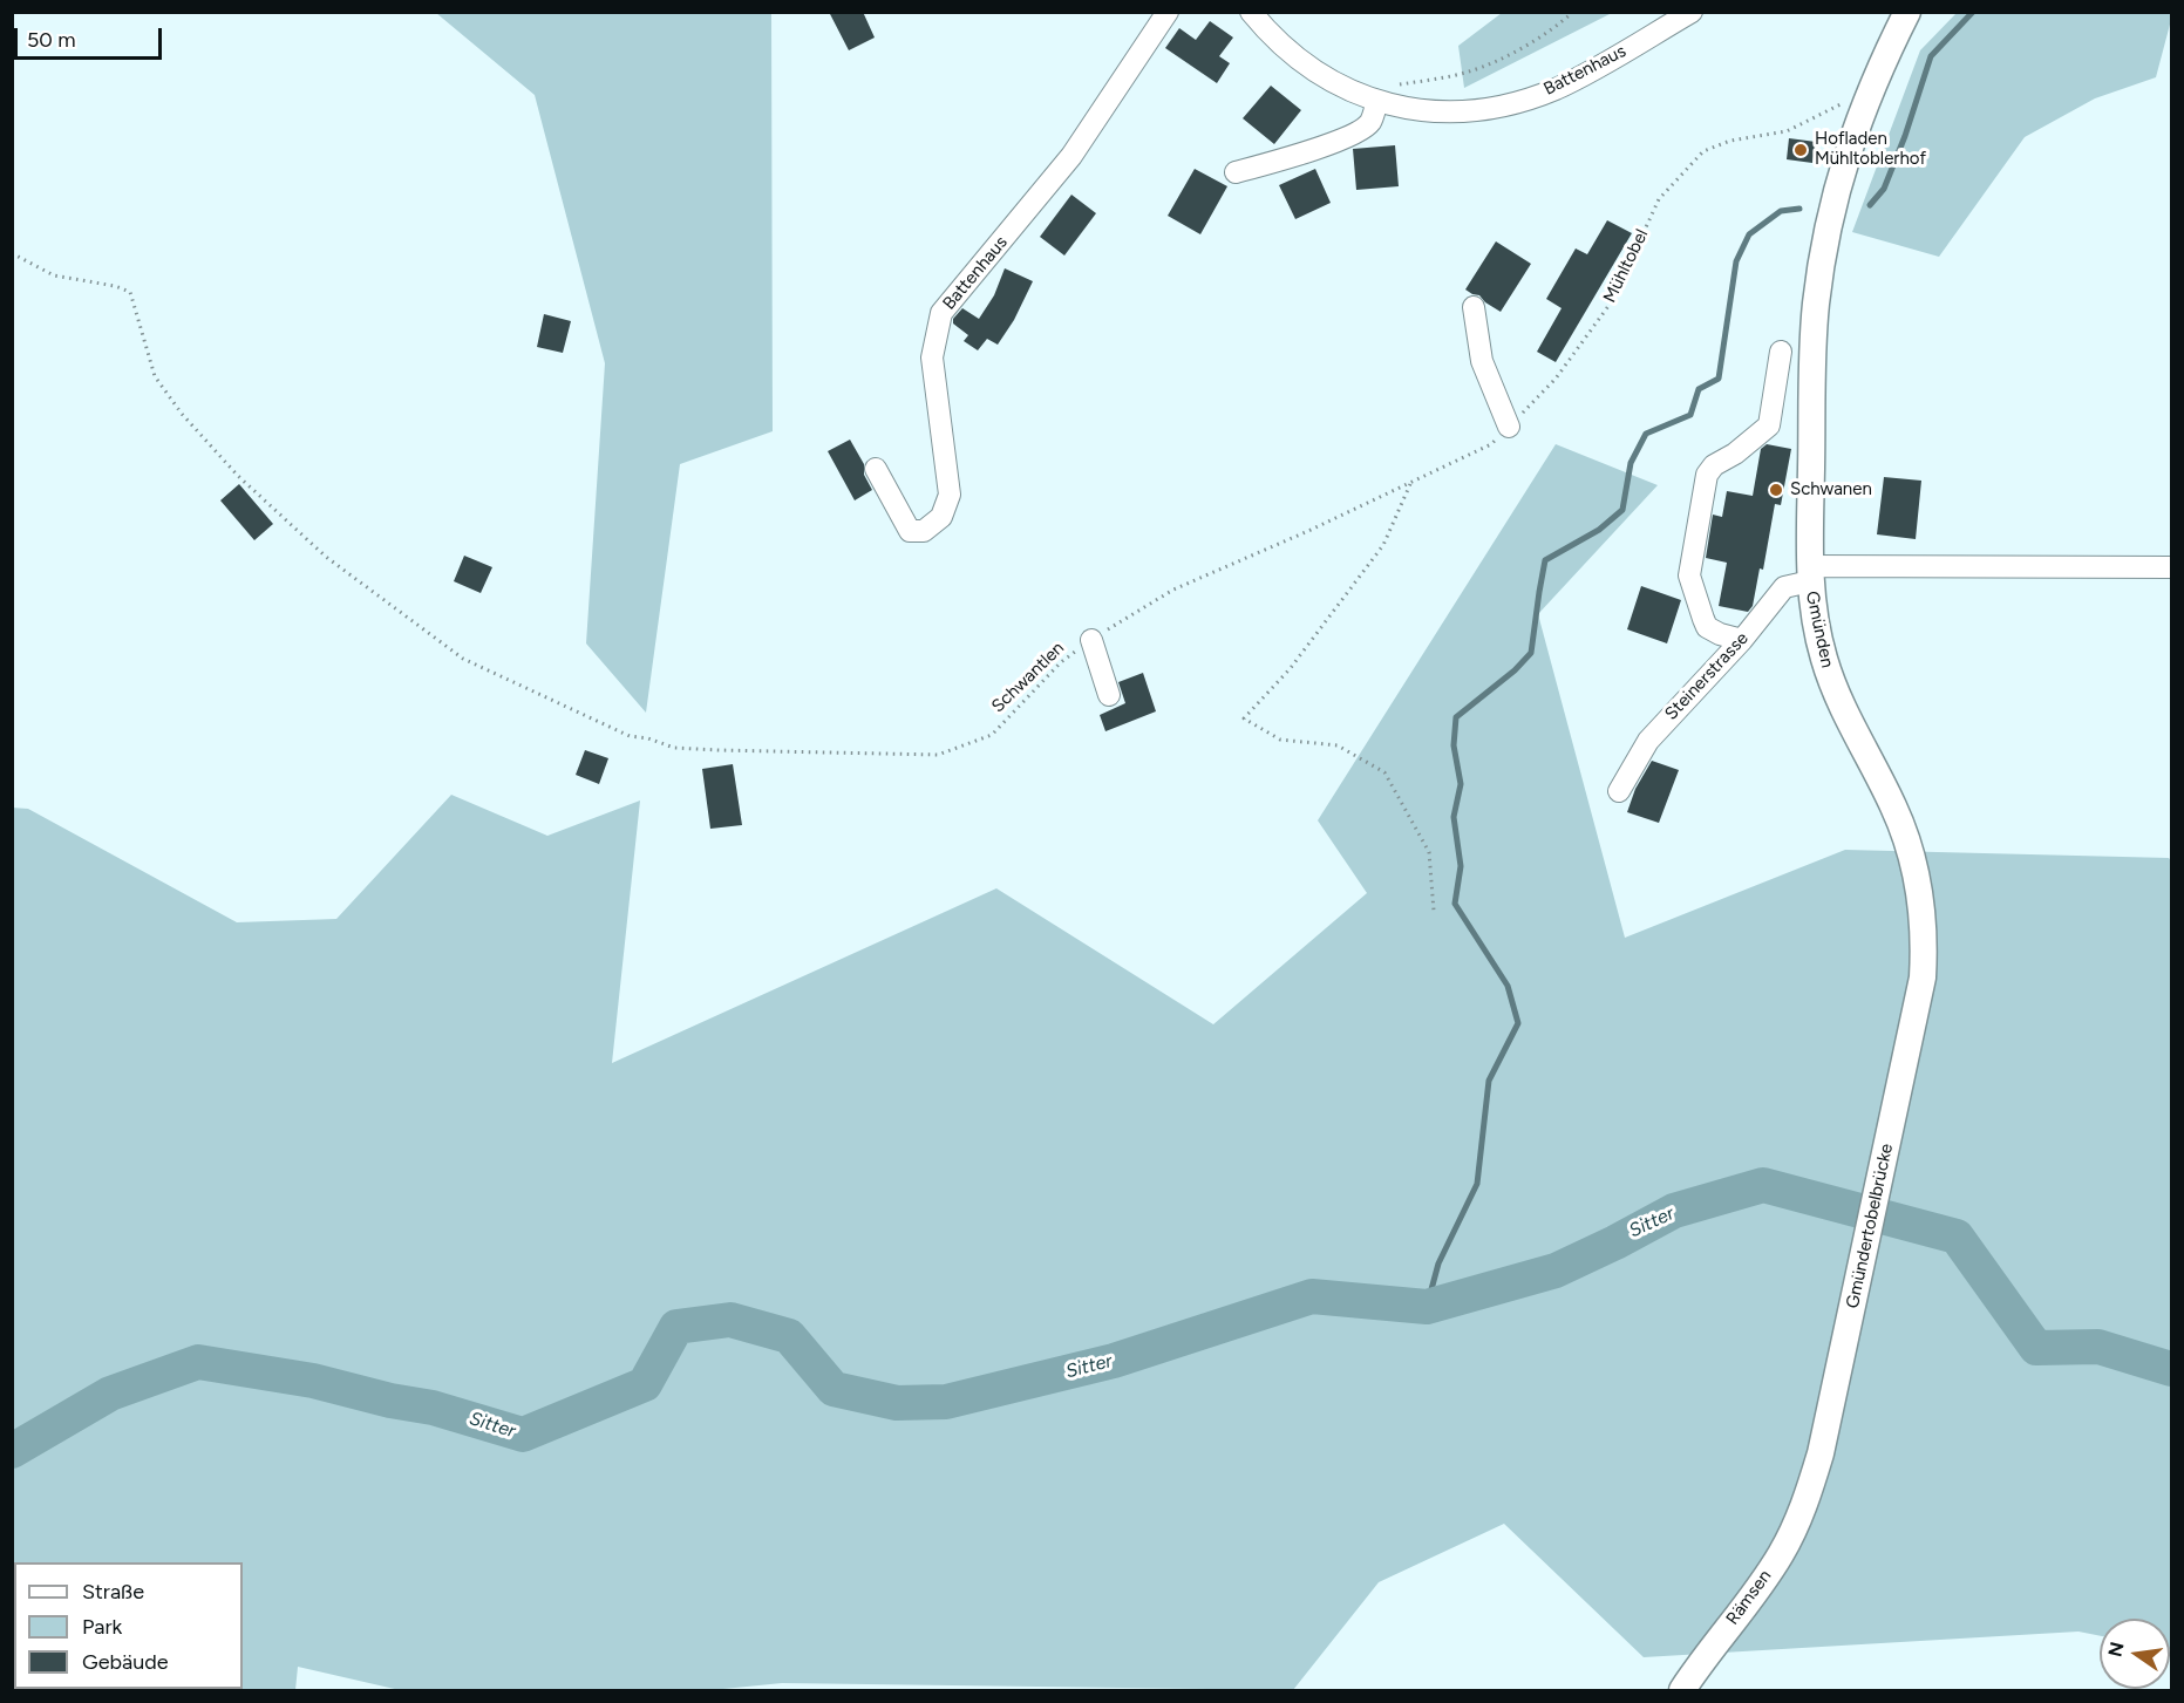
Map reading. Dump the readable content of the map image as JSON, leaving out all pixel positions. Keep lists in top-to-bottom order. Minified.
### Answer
{"streets":{"main road":["Gmünden","Gmündertobelbrücke","Rämsen"],"street":["Battenhaus","Steinerstrasse"],"path":["Mühltobel","Schwantlen"]},"crossings":[["Mühltobel","Schwantlen"],["Gmünden","Steinerstrasse"],["Gmünden","Gmündertobelbrücke"],["Gmündertobelbrücke","Rämsen"]],"water":["Sitter"],"places":["Hofladen Mühltoblerhof","Schwanen"],"legend":["Straße","Park","Gebäude"],"scale_bar":"50 m","north":"left"}
